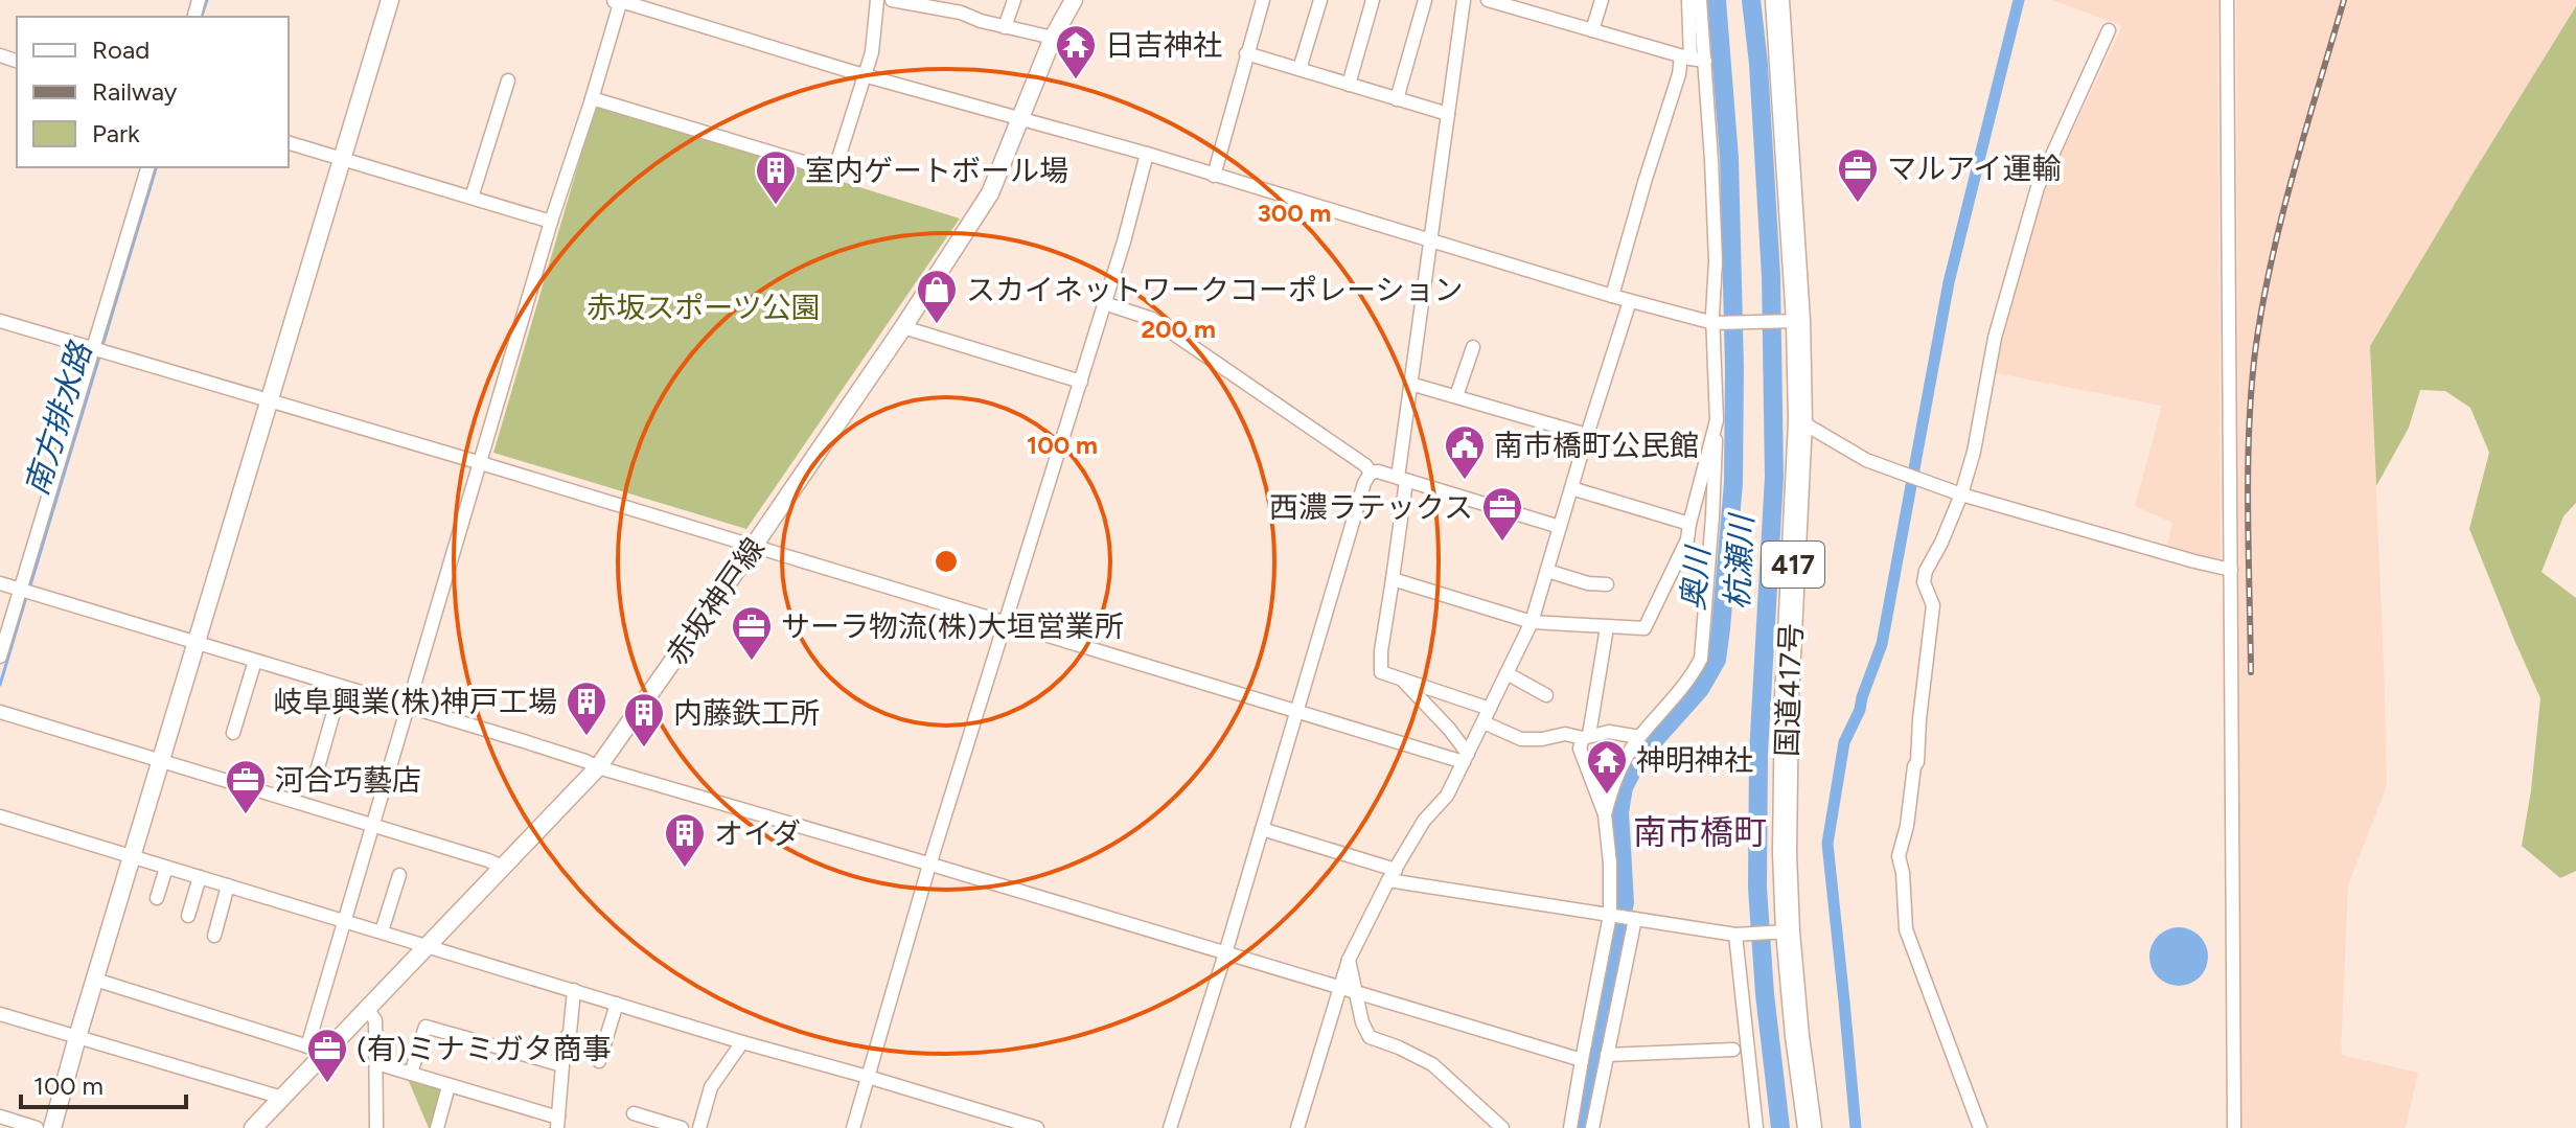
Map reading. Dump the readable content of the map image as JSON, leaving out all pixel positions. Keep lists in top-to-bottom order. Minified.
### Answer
{"streets":{"highway":["417","国道417号"],"main road":["赤坂神戸線"]},"districts":["南市橋町"],"water":["南方排水路","杭瀬川","奥川"],"parks":["赤坂スポーツ公園"],"places":{"temple":["日吉神社","神明神社"],"office":["マルアイ運輸","西濃ラテックス","サーラ物流(株)大垣営業所","河合巧藝店","(有)ミナミガタ商事"],"building":["室内ゲートボール場","岐阜興業(株)神戸工場","内藤鉄工所","オイダ"],"shop":["スカイネットワークコーポレーション"],"public building":["南市橋町公民館"]},"legend":["Road","Railway","Park"],"scale_bar":"100 m","rings":["300 m","200 m","100 m"]}
